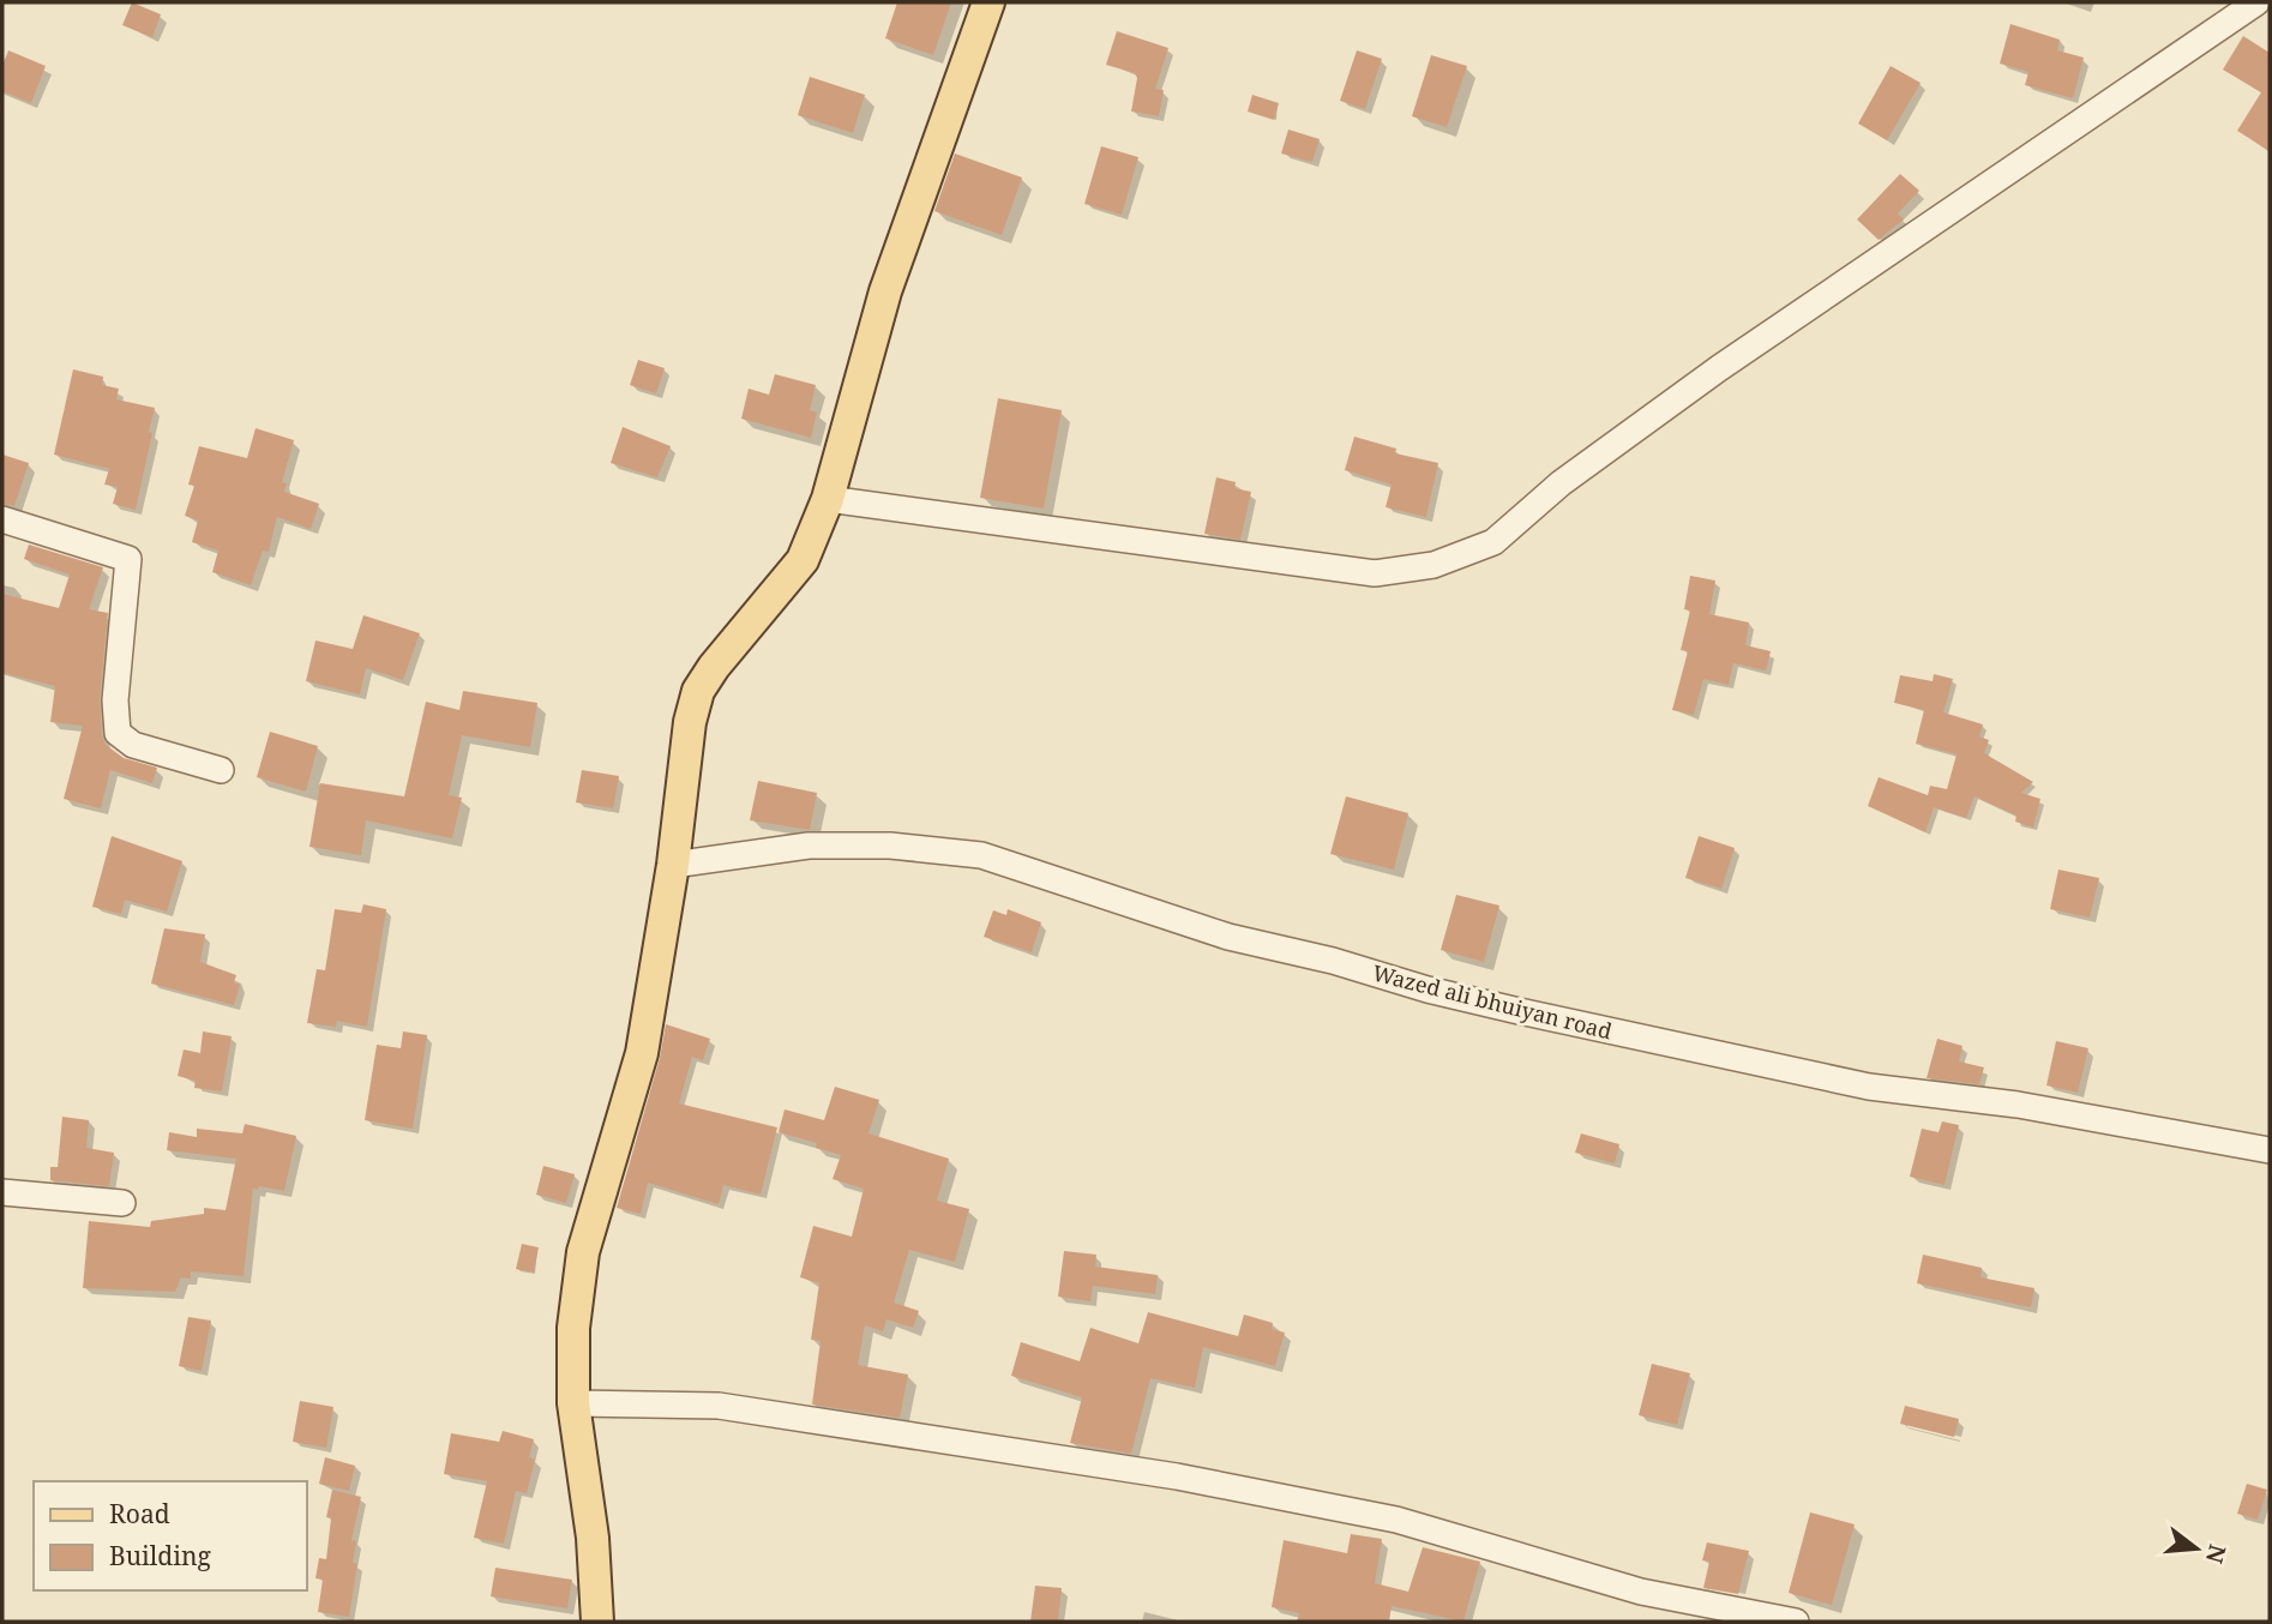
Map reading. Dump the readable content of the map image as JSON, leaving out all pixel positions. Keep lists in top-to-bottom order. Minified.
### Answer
{"streets":{"street":["Wazed ali bhuiyan road"]},"legend":["Road","Building"],"north":"right"}
